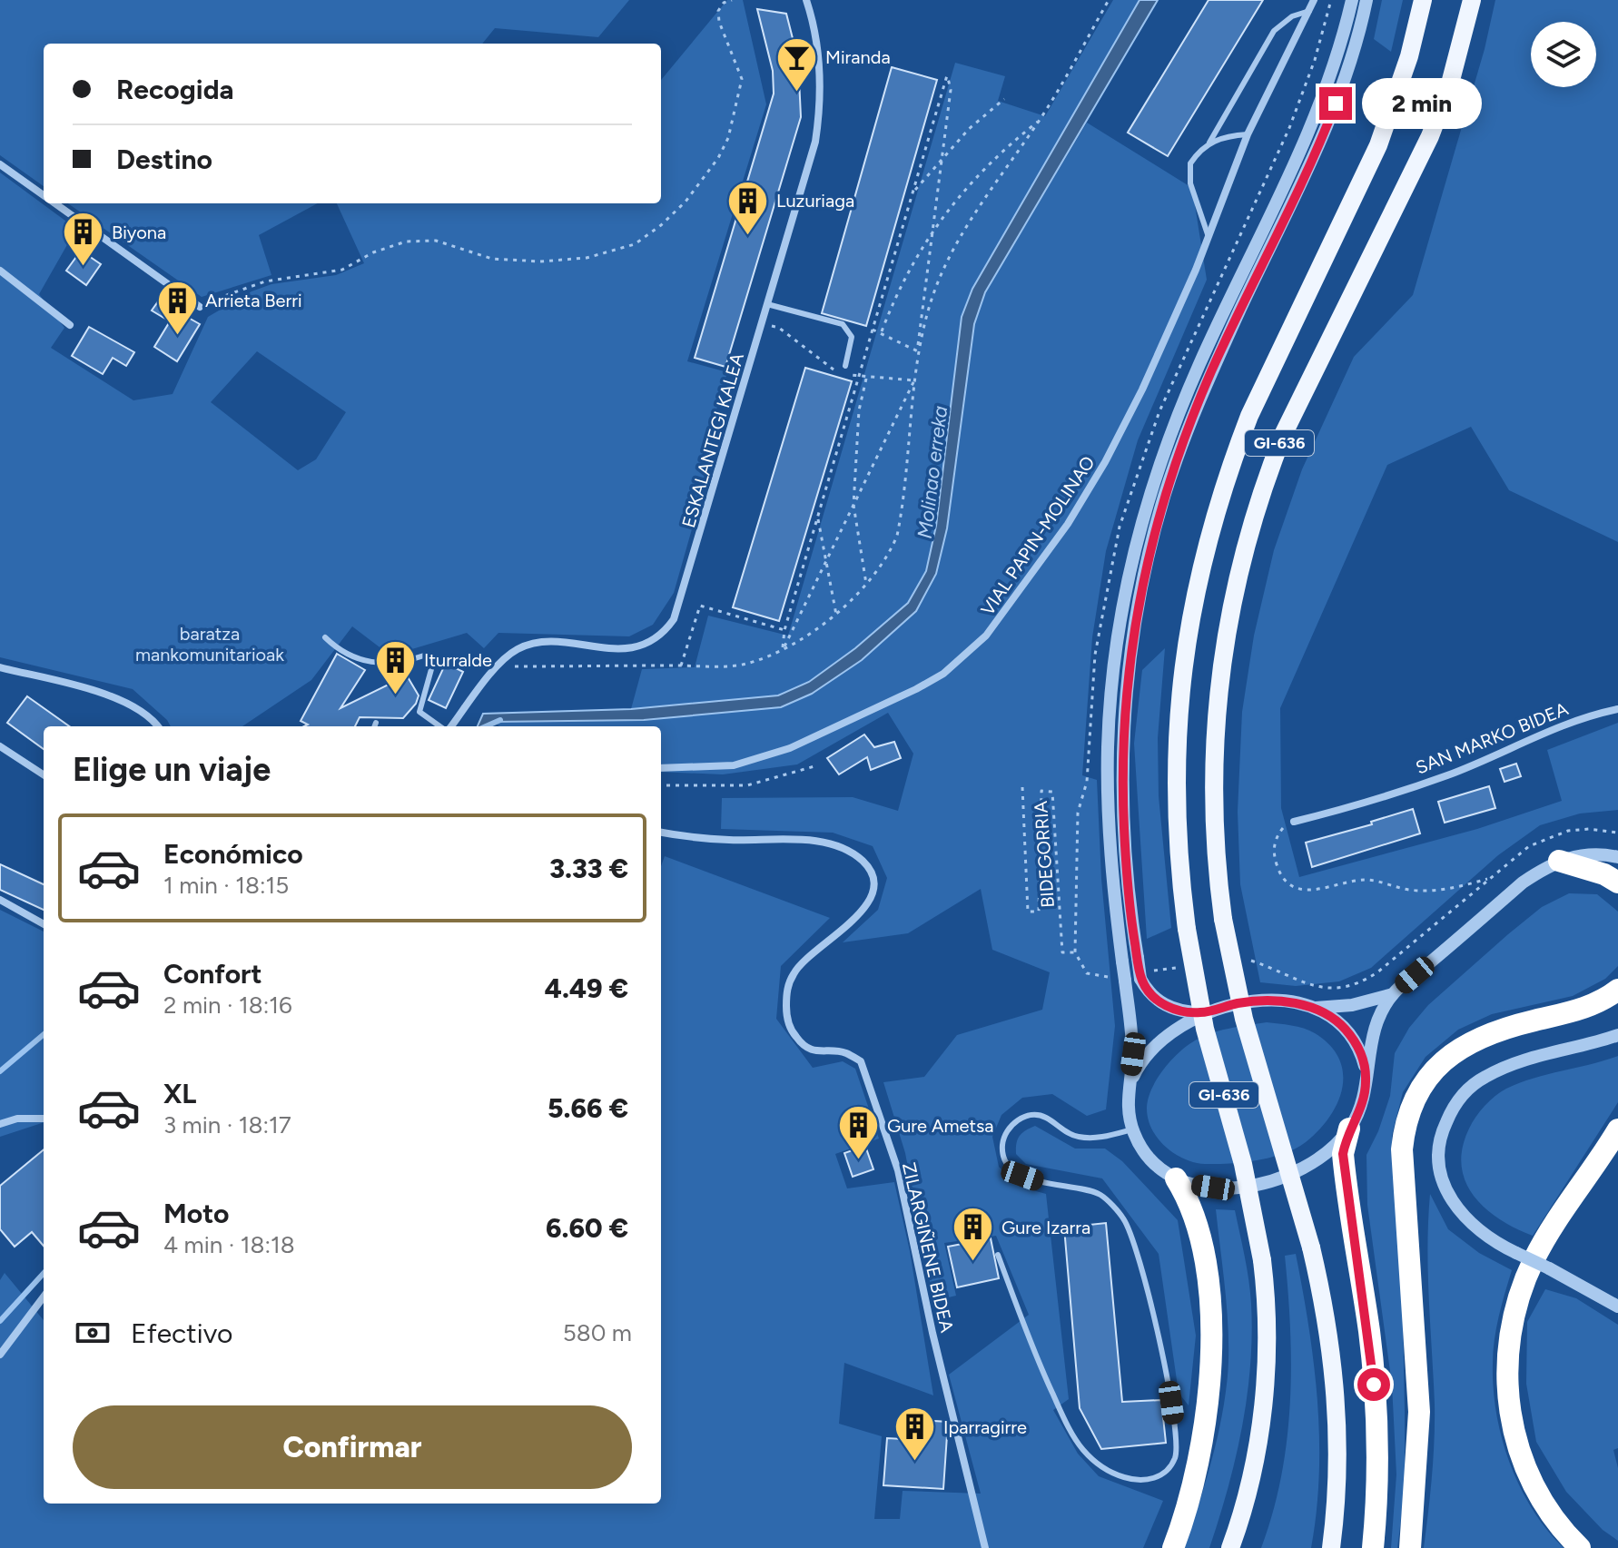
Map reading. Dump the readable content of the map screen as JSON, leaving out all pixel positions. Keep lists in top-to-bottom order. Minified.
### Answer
{"streets":{"main road":["GI-636"],"street":["ESKALANTEGI KALEA","VIAL PAPIN-MOLINAO","SAN MARKO BIDEA","ZILARGIÑENE BIDEA"],"path":["BIDEGORRIA"]},"water":["Molinao erreka"],"parks":["baratza mankomunitarioak"],"places":{"bar":["Miranda"],"building":["Luzuriaga","Biyona","Arrieta Berri","Iturralde","Gure Ametsa","Gure Izarra","Iparragirre"]},"page":{"banner":["Recogida","Destino"],"bubble":"2 min","heading":"Elige un viaje","list":[{"name":"Económico","note":"1 min · 18:15","value":"3.33 €"},{"name":"Confort","note":"2 min · 18:16","value":"4.49 €"},{"name":"XL","note":"3 min · 18:17","value":"5.66 €"},{"name":"Moto","note":"4 min · 18:18","value":"6.60 €"}],"pay":["Efectivo","580 m"],"buttons":"Confirmar"}}
